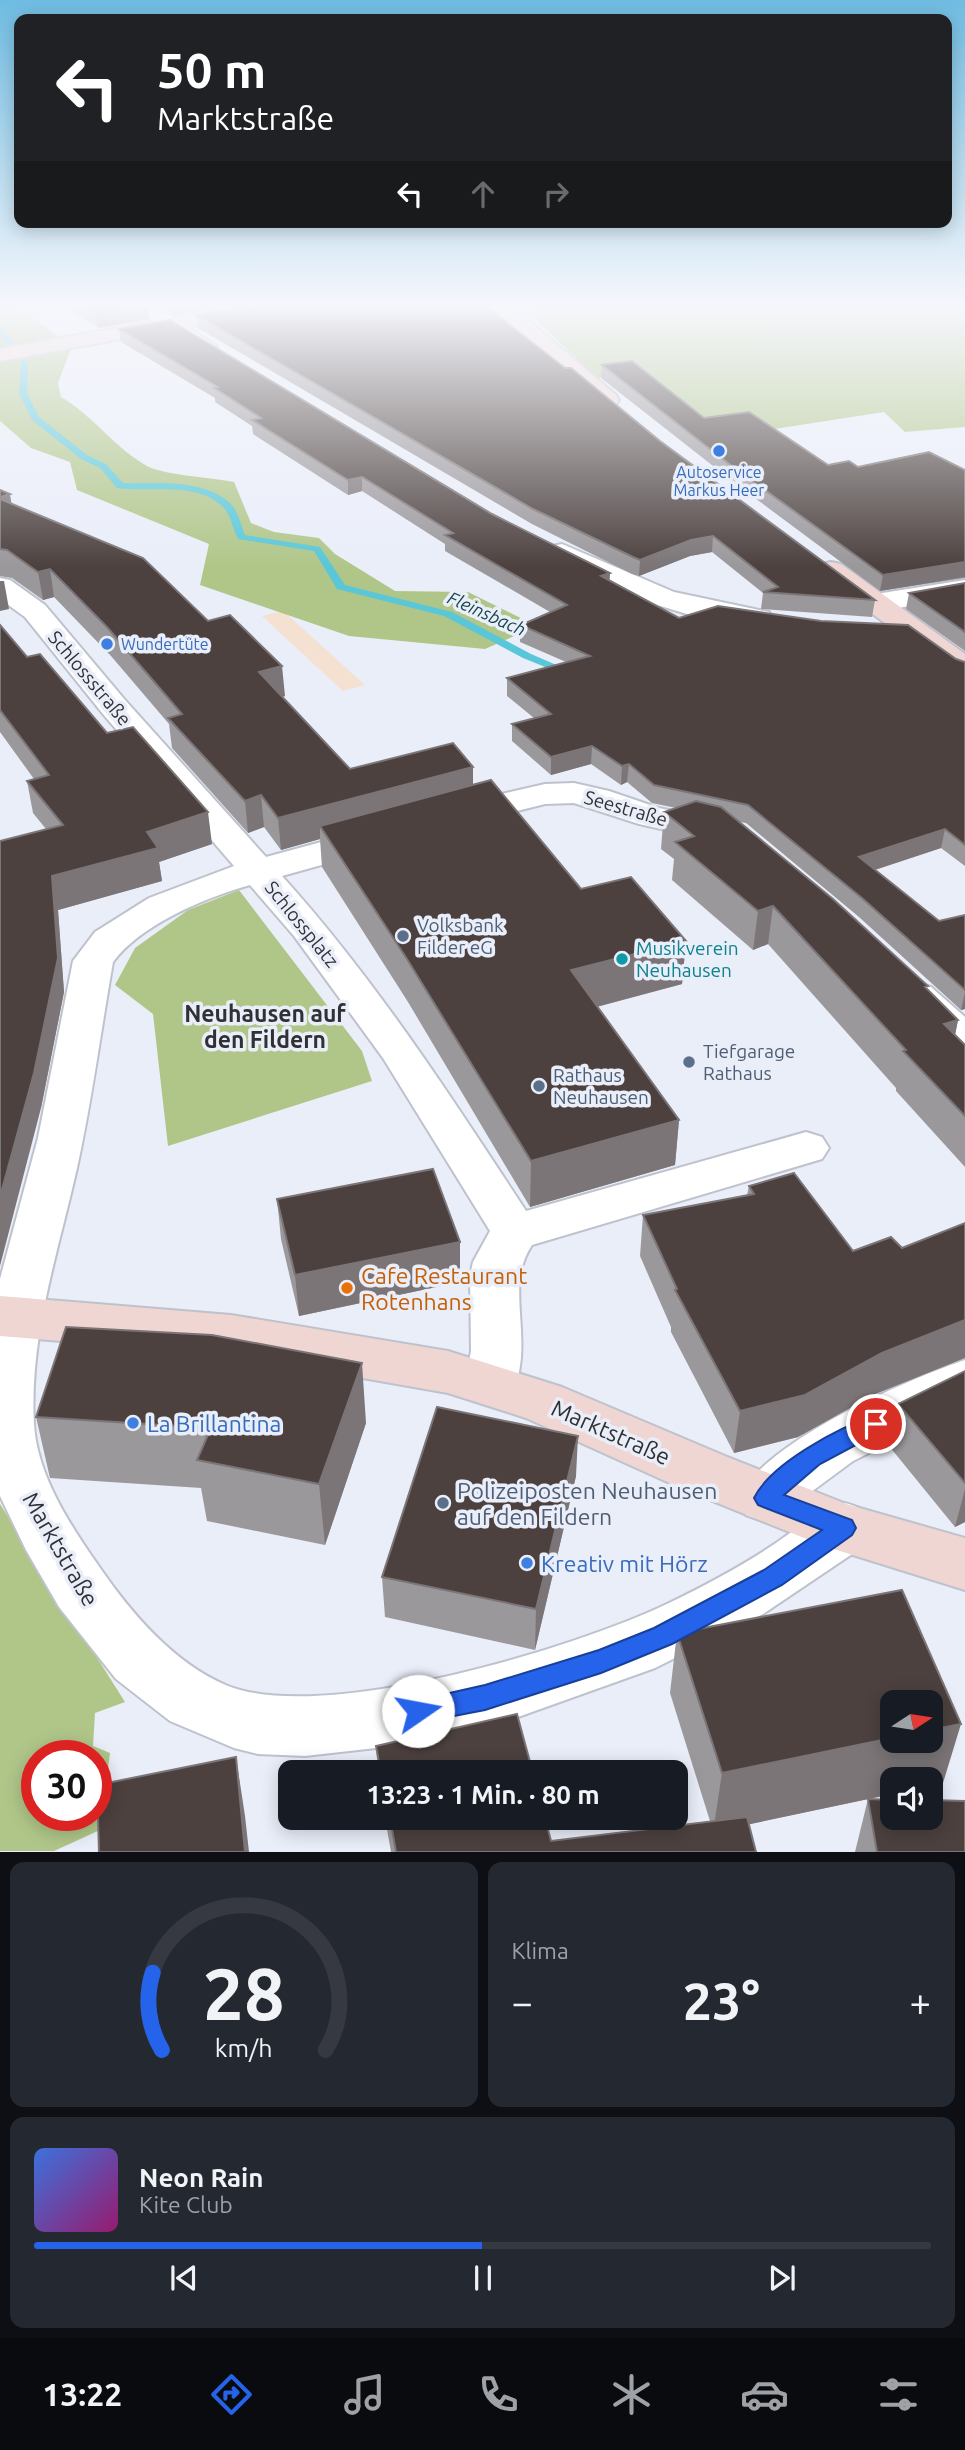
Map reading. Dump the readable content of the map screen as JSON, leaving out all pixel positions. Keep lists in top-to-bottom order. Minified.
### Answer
{"streets":{"street":["Schlossstraße","Seestraße","Schlossplatz","Marktstraße"]},"crossings":[["Schlossstraße","Seestraße"],["Schlossstraße","Schlossplatz"],["Seestraße","Schlossplatz"],["Schlossplatz","Marktstraße"]],"districts":["Neuhausen auf den Fildern"],"water":["Fleinsbach"],"places":["Autoservice Markus Heer","Wundertüte","Volksbank Filder eG","Musikverein Neuhausen","Tiefgarage Rathaus","Rathaus Neuhausen","Cafe Restaurant Rotenhans","La Brillantina","Polizeiposten Neuhausen auf den Fildern","Kreativ mit Hörz"],"north":"right","page":{"turn":["50 m","Marktstraße"],"limit":"30","trip":"13:23 · 1 Min. · 80 m","tile":"Klima","heat":["−","23°","+"],"song":["Neon Rain","Kite Club"],"tabs":"13:22","gauge":["28","km/h"]}}
